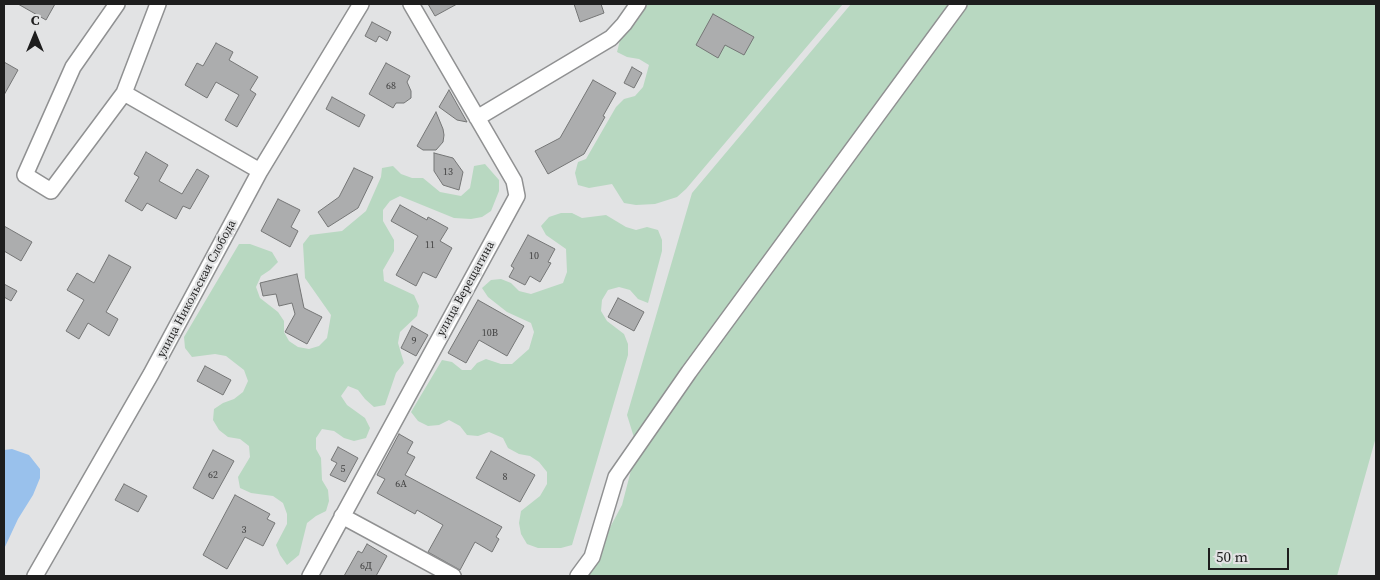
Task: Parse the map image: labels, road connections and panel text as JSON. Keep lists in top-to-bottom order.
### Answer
{
  "streets": {
    "street": ["улица Никольская Слобода", "улица Верещагина"]
  },
  "house_numbers": [
    "68",
    "13",
    "11",
    "10",
    "10В",
    "9",
    "5",
    "62",
    "8",
    "6А",
    "3",
    "6Д"
  ],
  "scale_bar": "50 m",
  "north": "top"
}
